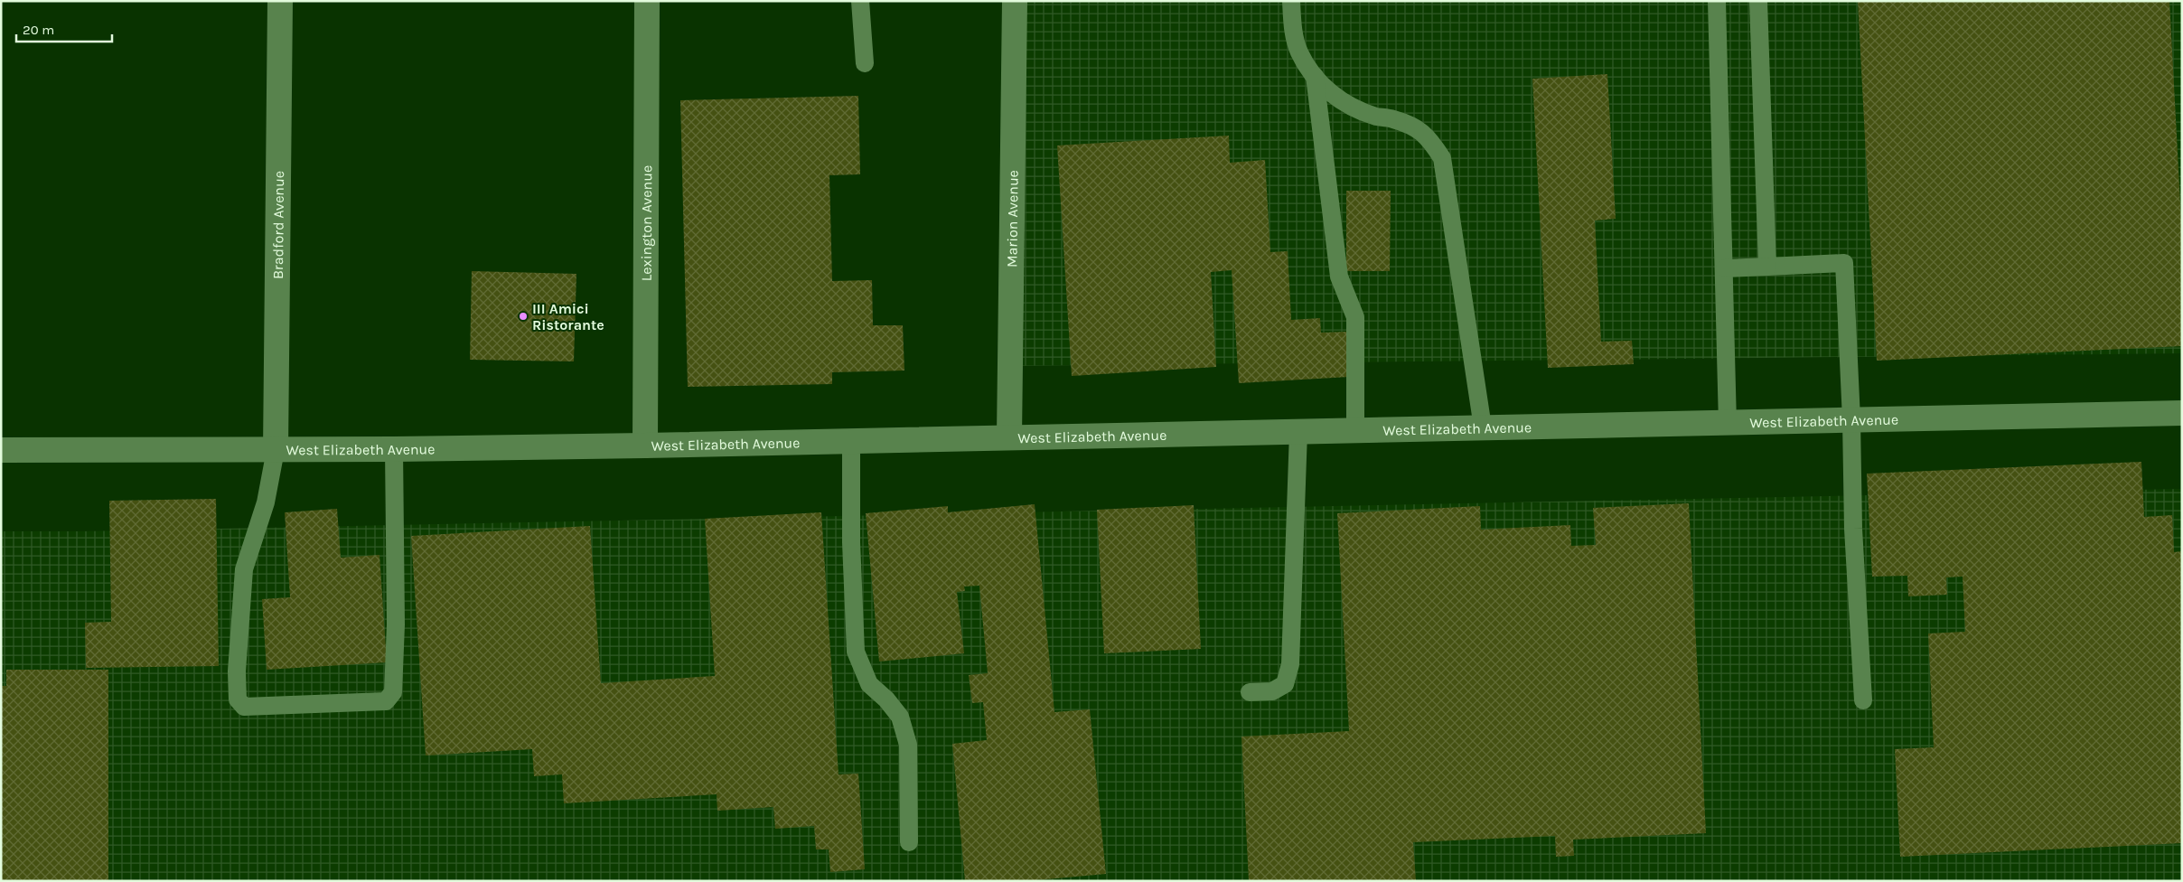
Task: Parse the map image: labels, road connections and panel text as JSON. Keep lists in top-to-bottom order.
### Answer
{
  "streets": {
    "street": [
      "Marion Avenue",
      "Lexington Avenue",
      "Bradford Avenue",
      "West Elizabeth Avenue"
    ]
  },
  "crossings": [
    ["Marion Avenue", "West Elizabeth Avenue"],
    ["Lexington Avenue", "West Elizabeth Avenue"],
    ["Bradford Avenue", "West Elizabeth Avenue"]
  ],
  "places": ["III Amici Ristorante"],
  "scale_bar": "20 m"
}
